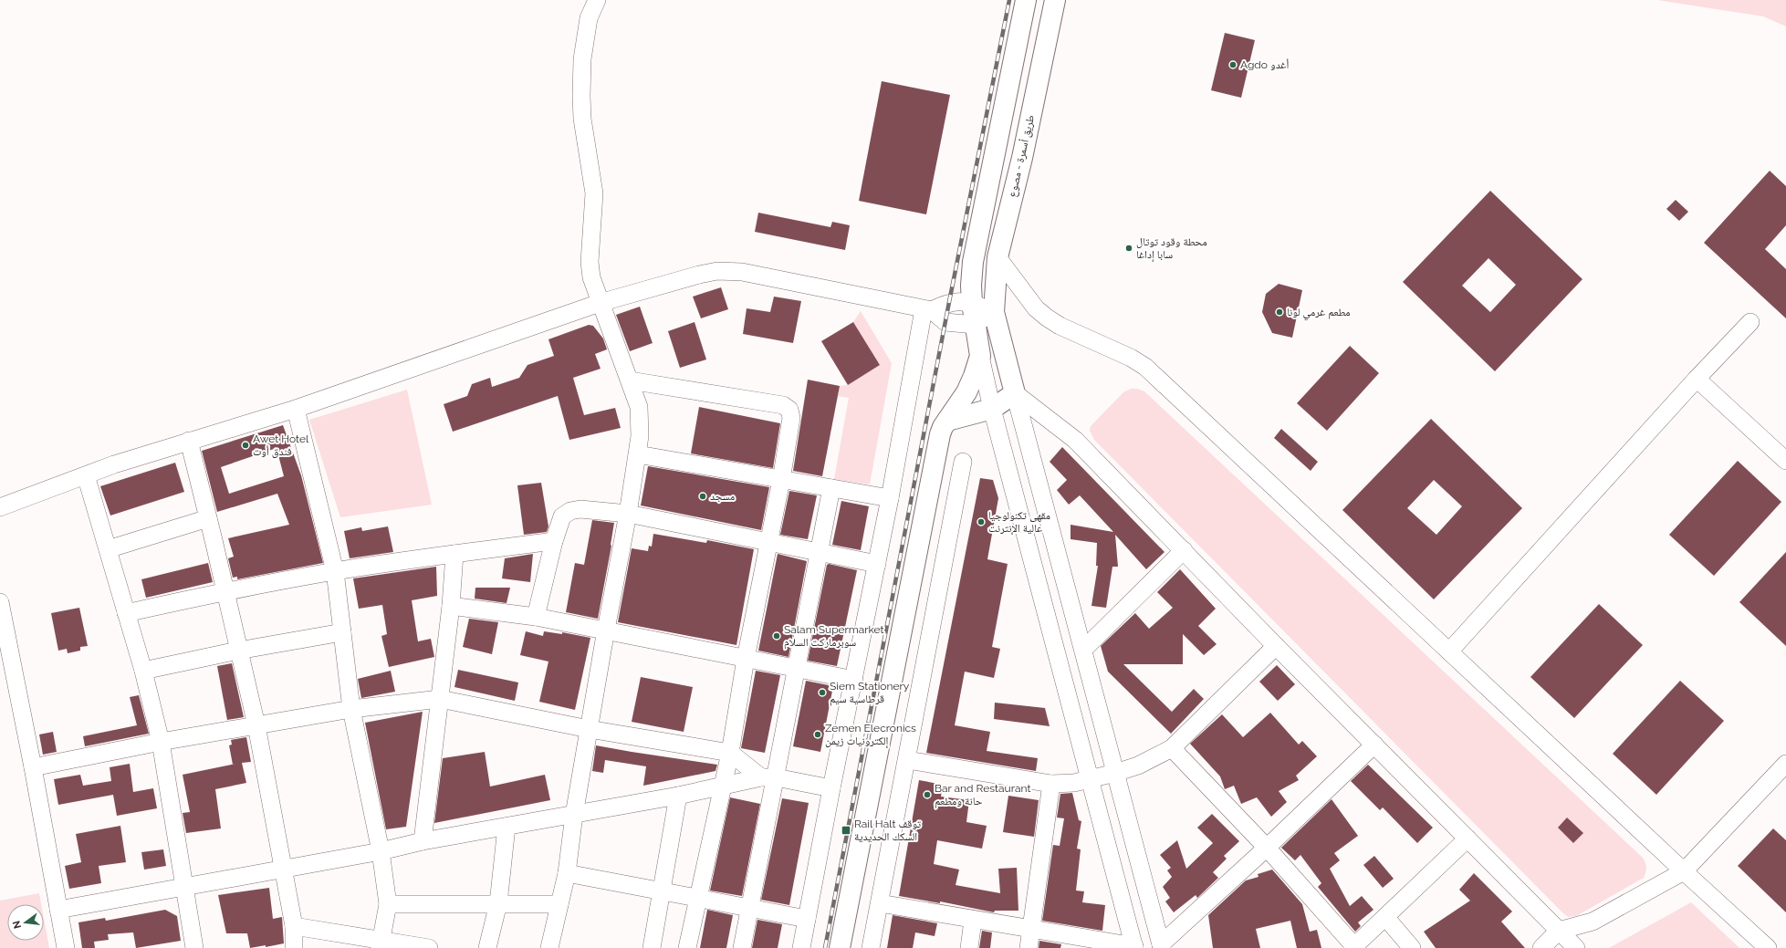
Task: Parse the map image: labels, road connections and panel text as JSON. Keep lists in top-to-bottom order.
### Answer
{
  "streets": {
    "highway": ["طريق أسمرة - مصوع"]
  },
  "places": {
    "other": [
      "Agdo أغدو",
      "محطة وقود توتال سابا إداغا",
      "مطعم غرمي لونا",
      "Awet Hotel فندق أوت",
      "مسجد",
      "مقهى تكنولوجيا عالية الإنترنت",
      "Salam Supermarket سوبرماركت السلام",
      "Siem Stationery قرطاسية سيم",
      "Zemen Elecronics إلكترونيات زيمن",
      "Bar and Restaurant حانة ومطعم"
    ],
    "transit": ["Rail Halt توقف السكك الحديدية"]
  },
  "north": "left"
}
